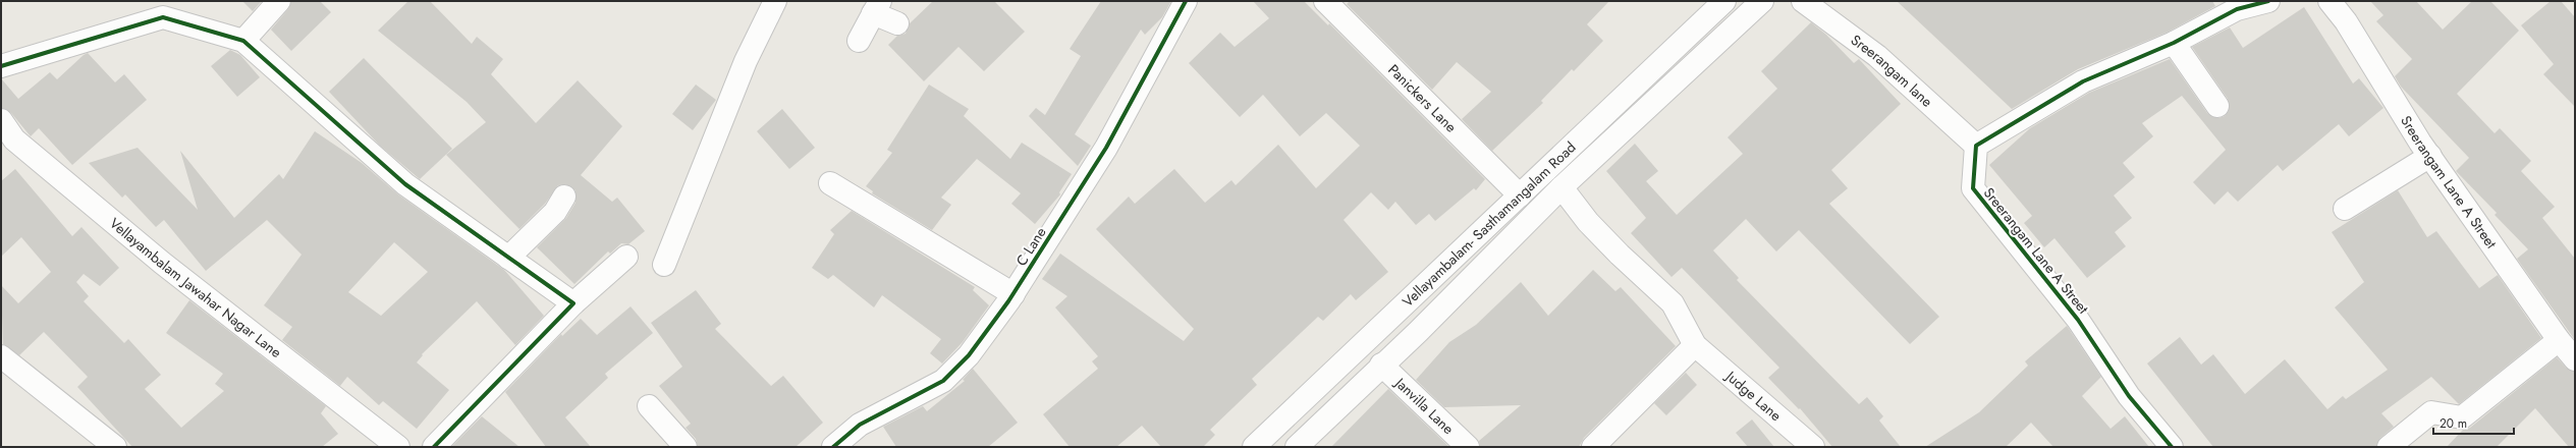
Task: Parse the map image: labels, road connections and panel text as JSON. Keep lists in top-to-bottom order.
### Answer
{
  "streets": {
    "street": [
      "Sreerangam lane",
      "Panickers Lane",
      "Sreerangam Lane A Street",
      "Vellayambalam- Sasthamangalam Road",
      "C Lane",
      "Vellayambalam Jawahar Nagar Lane",
      "Judge Lane",
      "Janvilla Lane"
    ]
  },
  "crossings": [
    ["Sreerangam lane", "Sreerangam Lane A Street"],
    ["Panickers Lane", "Vellayambalam- Sasthamangalam Road"],
    ["Vellayambalam- Sasthamangalam Road", "Janvilla Lane"]
  ],
  "scale_bar": "20 m"
}
